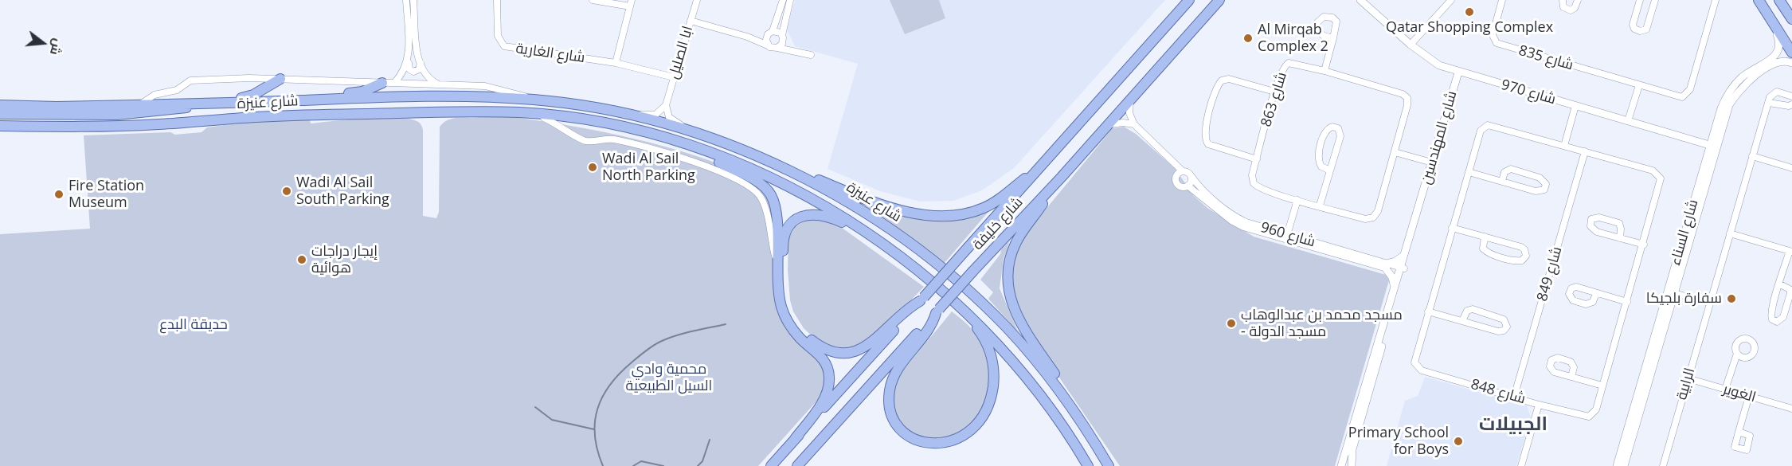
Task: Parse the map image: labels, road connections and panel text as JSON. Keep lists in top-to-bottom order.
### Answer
{
  "streets": {
    "main road": ["شارع عنيزة", "شارع خليفة"],
    "street": [
      "ابا الصليل",
      "شارع الغارية",
      "شارع 835",
      "شارع 970",
      "شارع 863",
      "شارع المهندسين",
      "شارع السناء",
      "شارع 960",
      "شارع 849",
      "الرابية",
      "شارع 848",
      "الغوير"
    ]
  },
  "crossings": [
    ["ابا الصليل", "شارع الغارية"],
    ["شارع 970", "شارع المهندسين"],
    ["شارع 970", "شارع السناء"],
    ["شارع المهندسين", "شارع 960"],
    ["شارع 849", "شارع 848"],
    ["الرابية", "الغوير"]
  ],
  "districts": ["الجبيلات"],
  "parks": ["حديقة البدع", "محمية وادي السيل الطبيعية"],
  "places": [
    "Qatar Shopping Complex",
    "Al Mirqab Complex 2",
    "Wadi Al Sail North Parking",
    "Wadi Al Sail South Parking",
    "Fire Station Museum",
    "إيجار دراجات هوائية",
    "سفارة بلجيكا",
    "مسجد محمد بن عبدالوهاب - مسجد الدولة",
    "Primary School for Boys"
  ],
  "north": "right"
}
